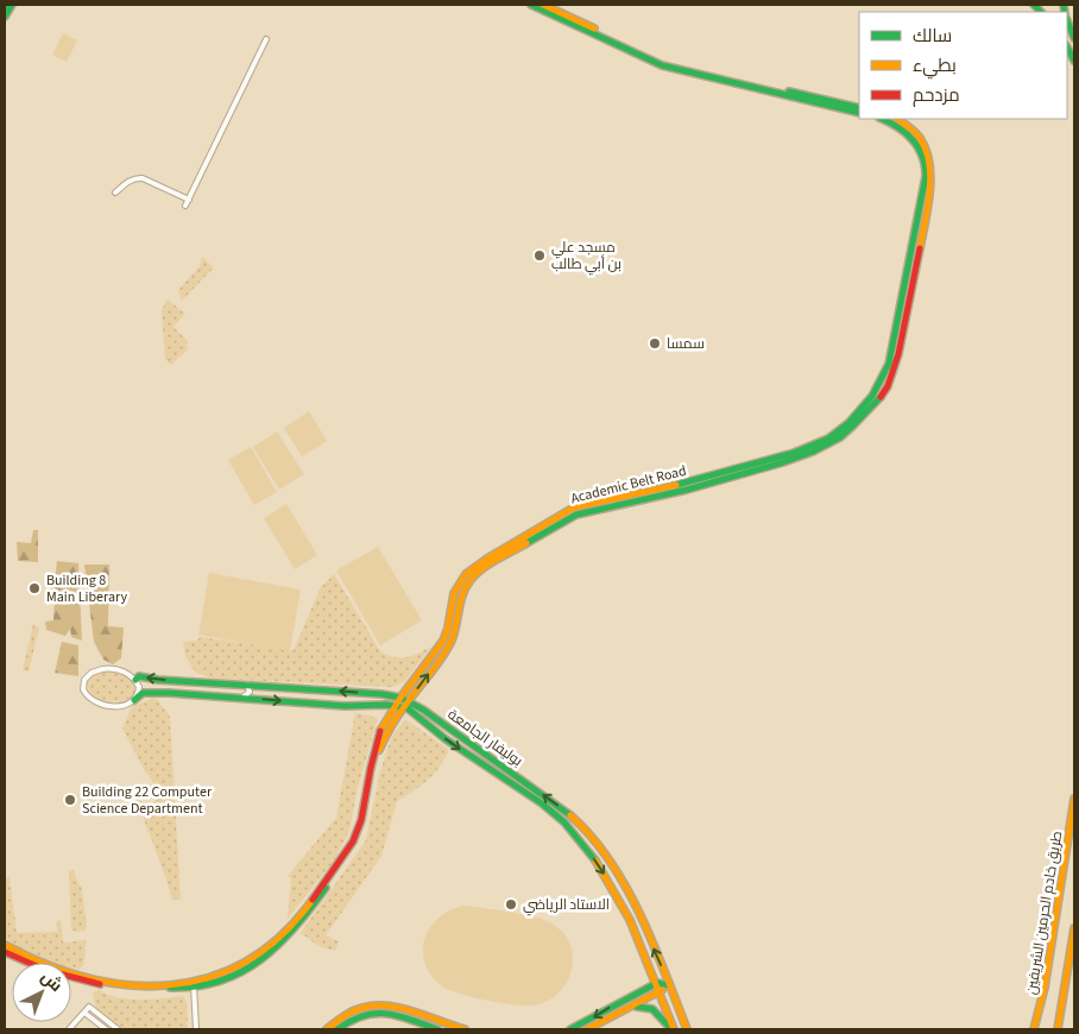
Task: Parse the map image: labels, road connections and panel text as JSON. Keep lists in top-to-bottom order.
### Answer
{
  "streets": {
    "main road": ["Academic Belt Road", "بوليفار الجامعة", "طريق خادم الحرمين الشريفين"]
  },
  "crossings": [
    ["Academic Belt Road", "بوليفار الجامعة"]
  ],
  "places": [
    "مسجد علي بن أبي طالب",
    "سمسا",
    "Building 8 Main Liberary",
    "Building 22 Computer Science Department",
    "الاستاد الرياضي"
  ],
  "legend": ["سالك", "بطيء", "مزدحم"],
  "north": "top right"
}
